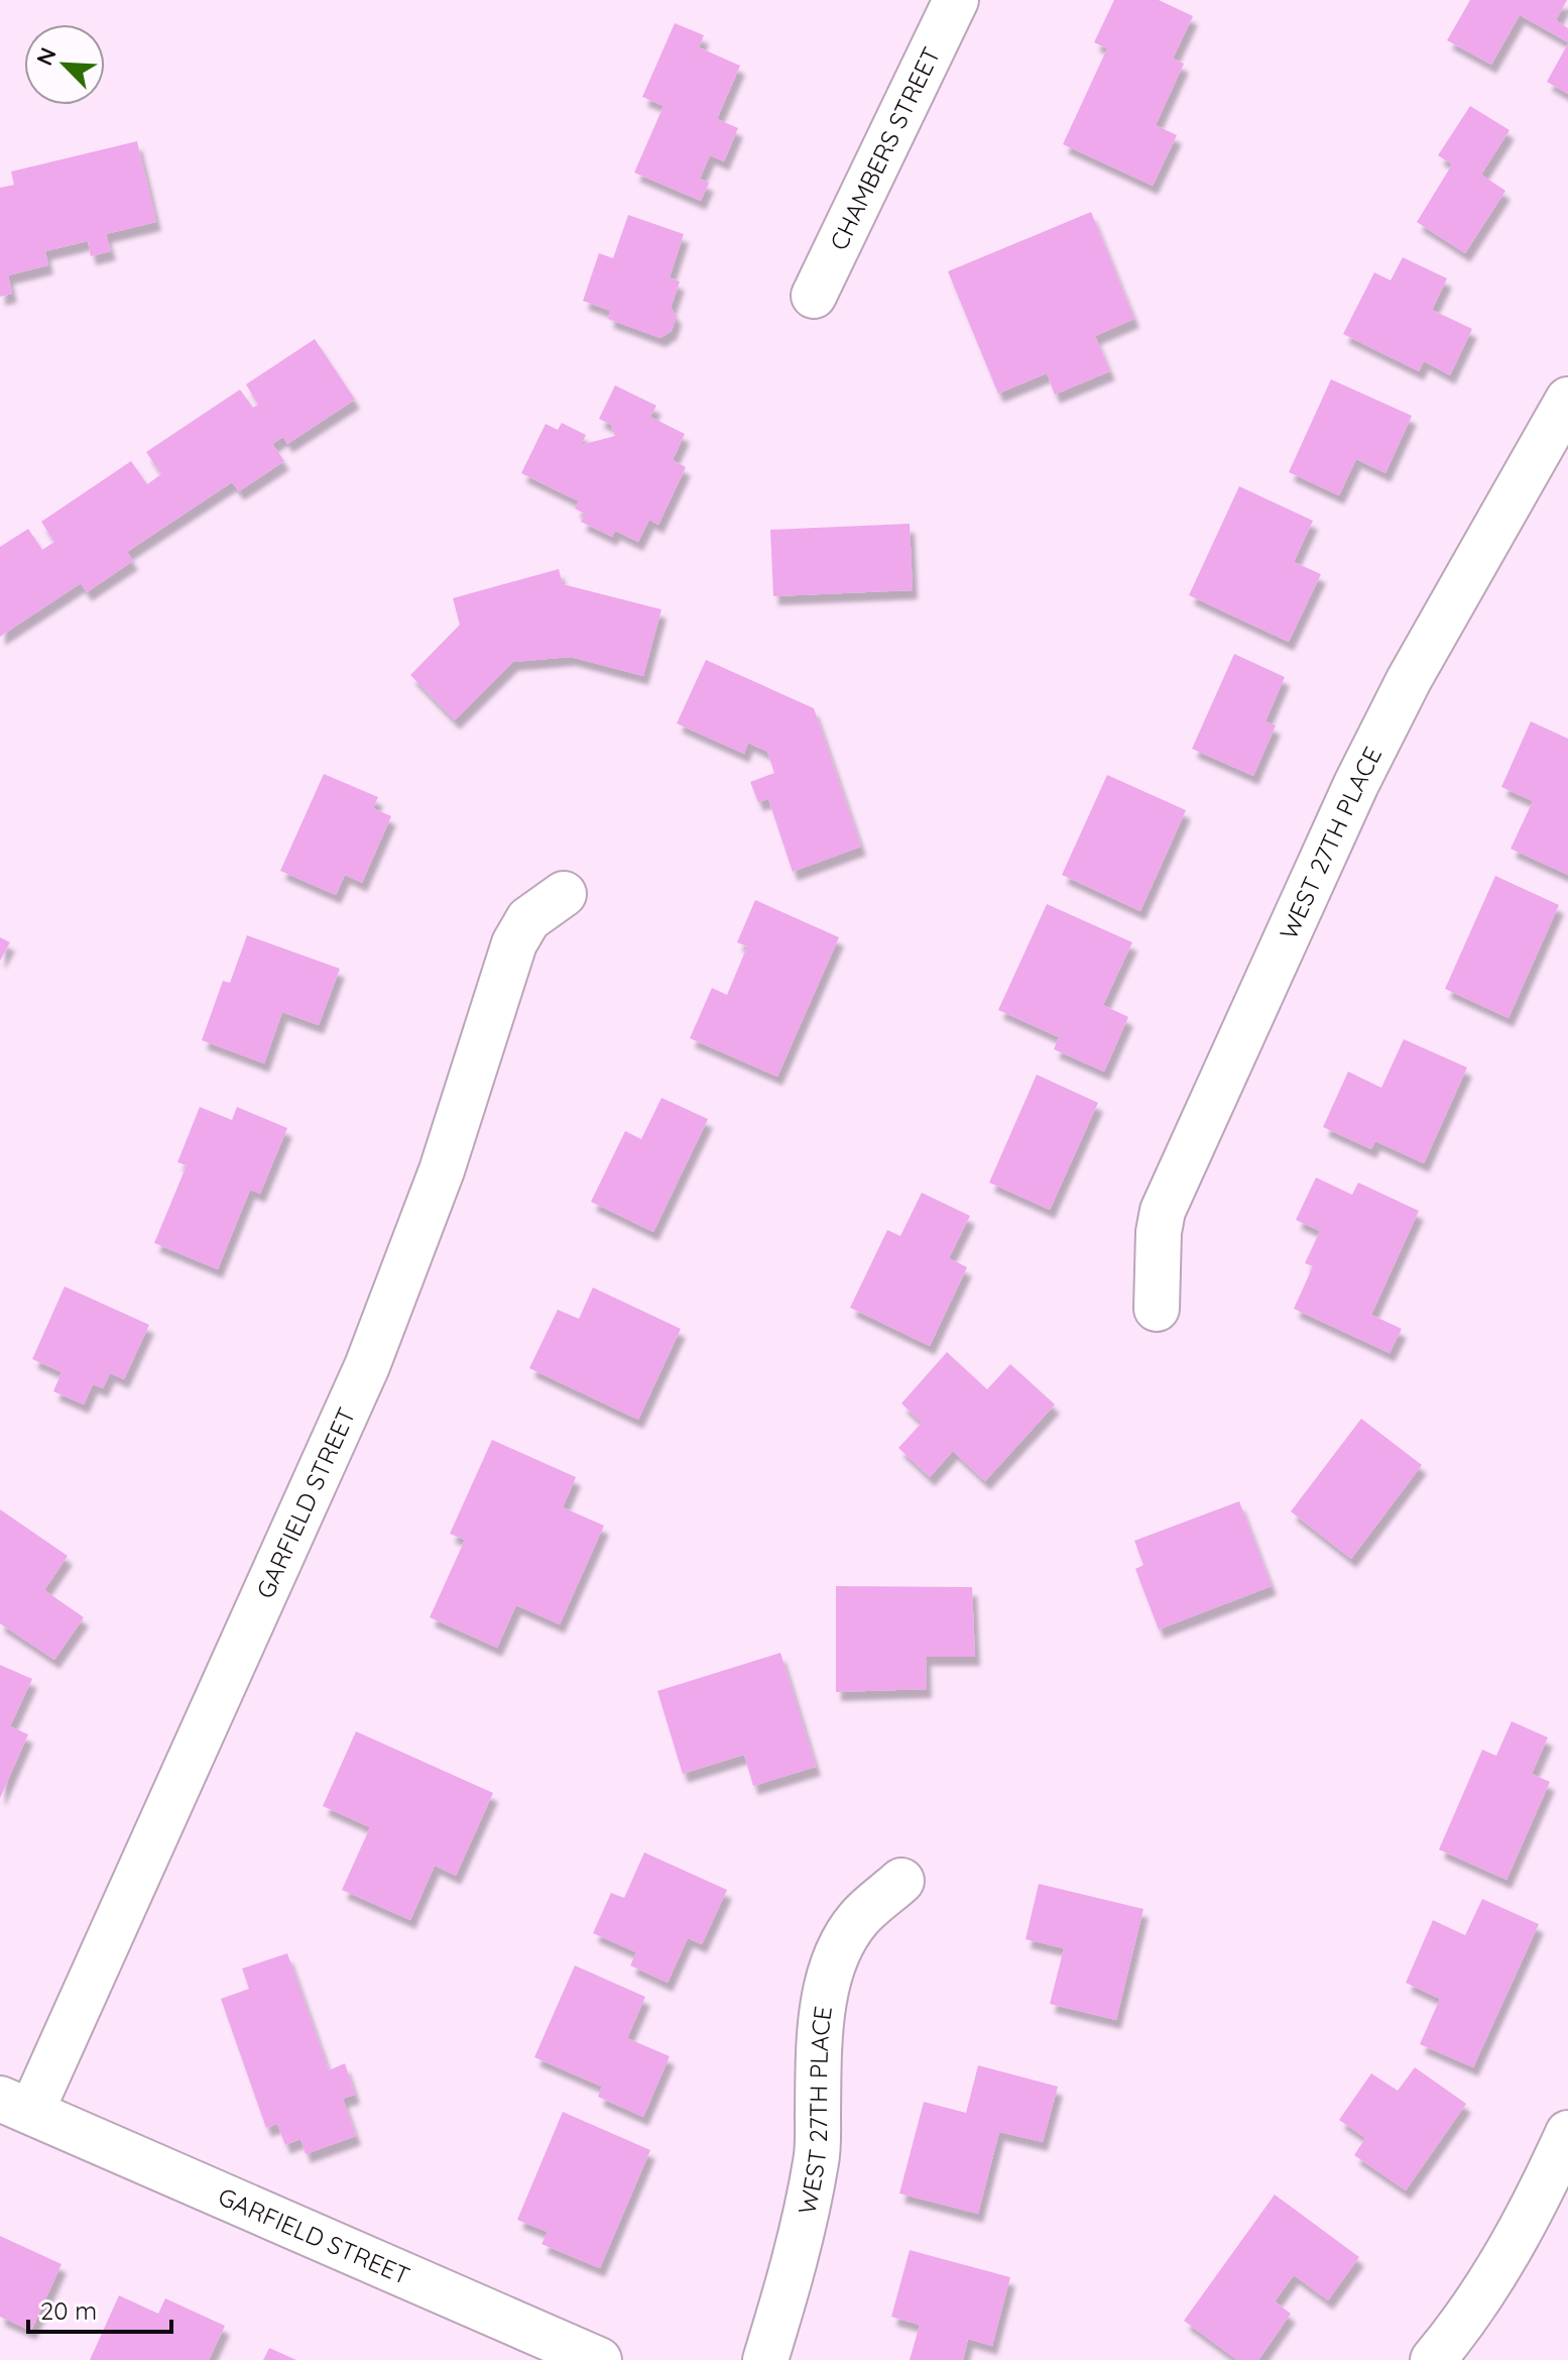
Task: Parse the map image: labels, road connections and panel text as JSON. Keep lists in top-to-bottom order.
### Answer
{
  "streets": {
    "street": ["CHAMBERS STREET", "WEST 27TH PLACE", "GARFIELD STREET"]
  },
  "scale_bar": "20 m",
  "north": "top left"
}
